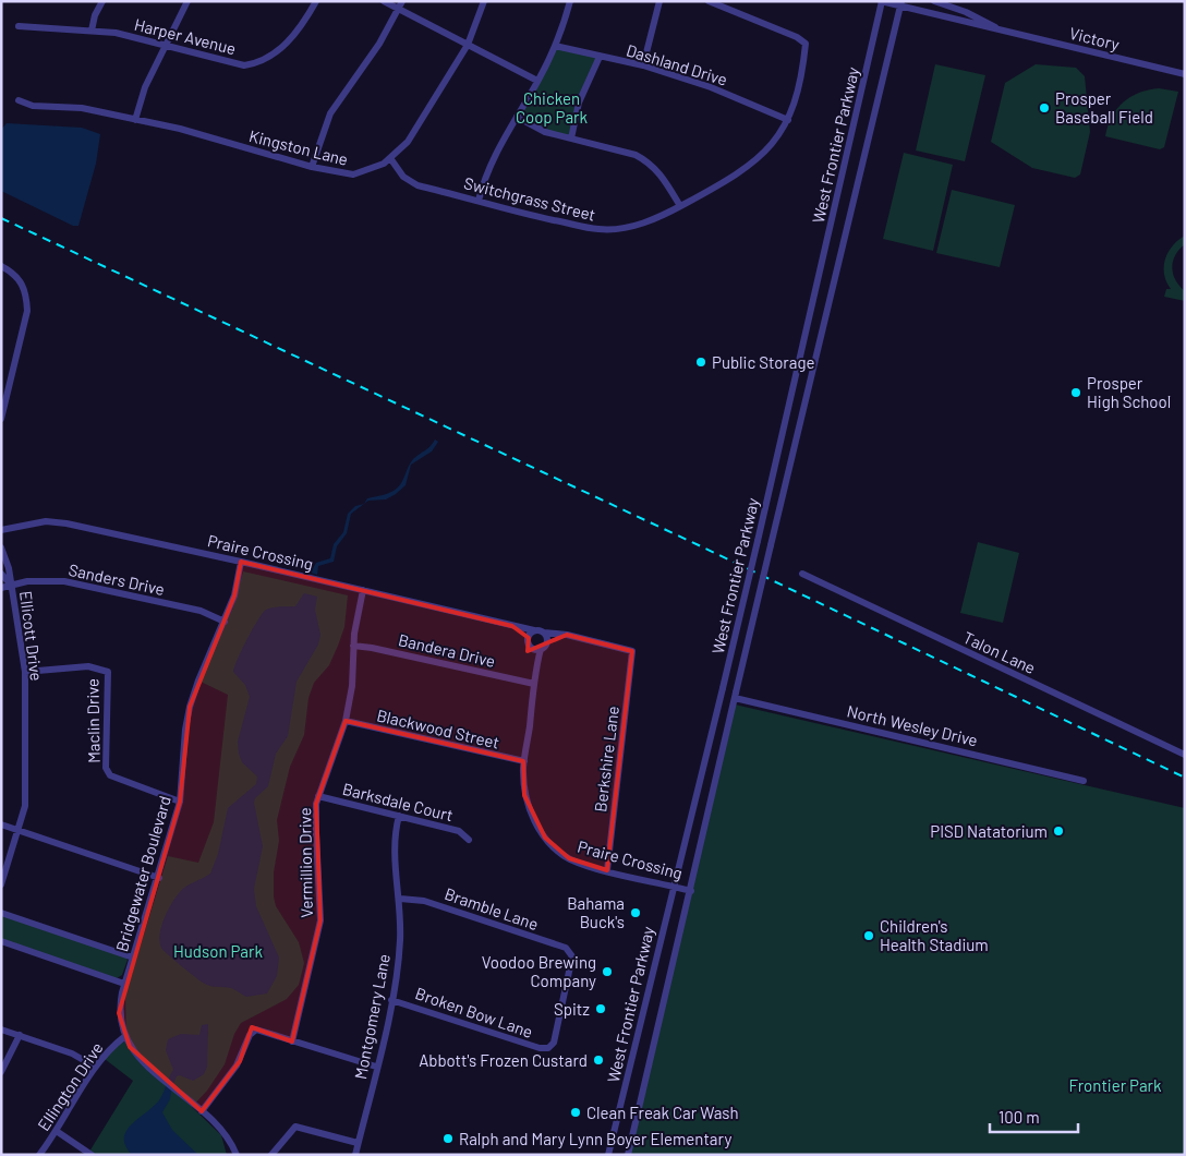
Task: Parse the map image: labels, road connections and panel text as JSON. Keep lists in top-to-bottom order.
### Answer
{
  "streets": {
    "street": [
      "Harper Avenue",
      "Victory",
      "Dashland Drive",
      "West Frontier Parkway",
      "Kingston Lane",
      "Switchgrass Street",
      "Praire Crossing",
      "Sanders Drive",
      "Ellicott Drive",
      "Bandera Drive",
      "Talon Lane",
      "Maclin Drive",
      "North Wesley Drive",
      "Blackwood Street",
      "Berkshire Lane",
      "Barksdale Court",
      "Vermillion Drive",
      "Bridgewater Boulevard",
      "Bramble Lane",
      "Broken Bow Lane",
      "Montgomery Lane",
      "Ellington Drive"
    ]
  },
  "crossings": [
    ["Victory", "West Frontier Parkway"],
    ["Dashland Drive", "Switchgrass Street"],
    ["West Frontier Parkway", "Praire Crossing"],
    ["West Frontier Parkway", "North Wesley Drive"],
    ["Kingston Lane", "Switchgrass Street"],
    ["Praire Crossing", "Bandera Drive"],
    ["Praire Crossing", "Blackwood Street"],
    ["Praire Crossing", "Berkshire Lane"],
    ["Praire Crossing", "Vermillion Drive"],
    ["Praire Crossing", "Bridgewater Boulevard"],
    ["Sanders Drive", "Ellicott Drive"],
    ["Sanders Drive", "Bridgewater Boulevard"],
    ["Ellicott Drive", "Maclin Drive"],
    ["Bandera Drive", "Vermillion Drive"],
    ["Maclin Drive", "Bridgewater Boulevard"],
    ["Blackwood Street", "Vermillion Drive"],
    ["Barksdale Court", "Vermillion Drive"],
    ["Barksdale Court", "Montgomery Lane"],
    ["Bridgewater Boulevard", "Ellington Drive"],
    ["Bramble Lane", "Broken Bow Lane"],
    ["Bramble Lane", "Montgomery Lane"],
    ["Broken Bow Lane", "Montgomery Lane"]
  ],
  "parks": ["Chicken Coop Park", "Hudson Park", "Frontier Park"],
  "places": [
    "Prosper Baseball Field",
    "Public Storage",
    "Prosper High School",
    "PISD Natatorium",
    "Bahama Buck's",
    "Children's Health Stadium",
    "Voodoo Brewing Company",
    "Spitz",
    "Abbott's Frozen Custard",
    "Clean Freak Car Wash",
    "Ralph and Mary Lynn Boyer Elementary"
  ],
  "scale_bar": "100 m"
}
